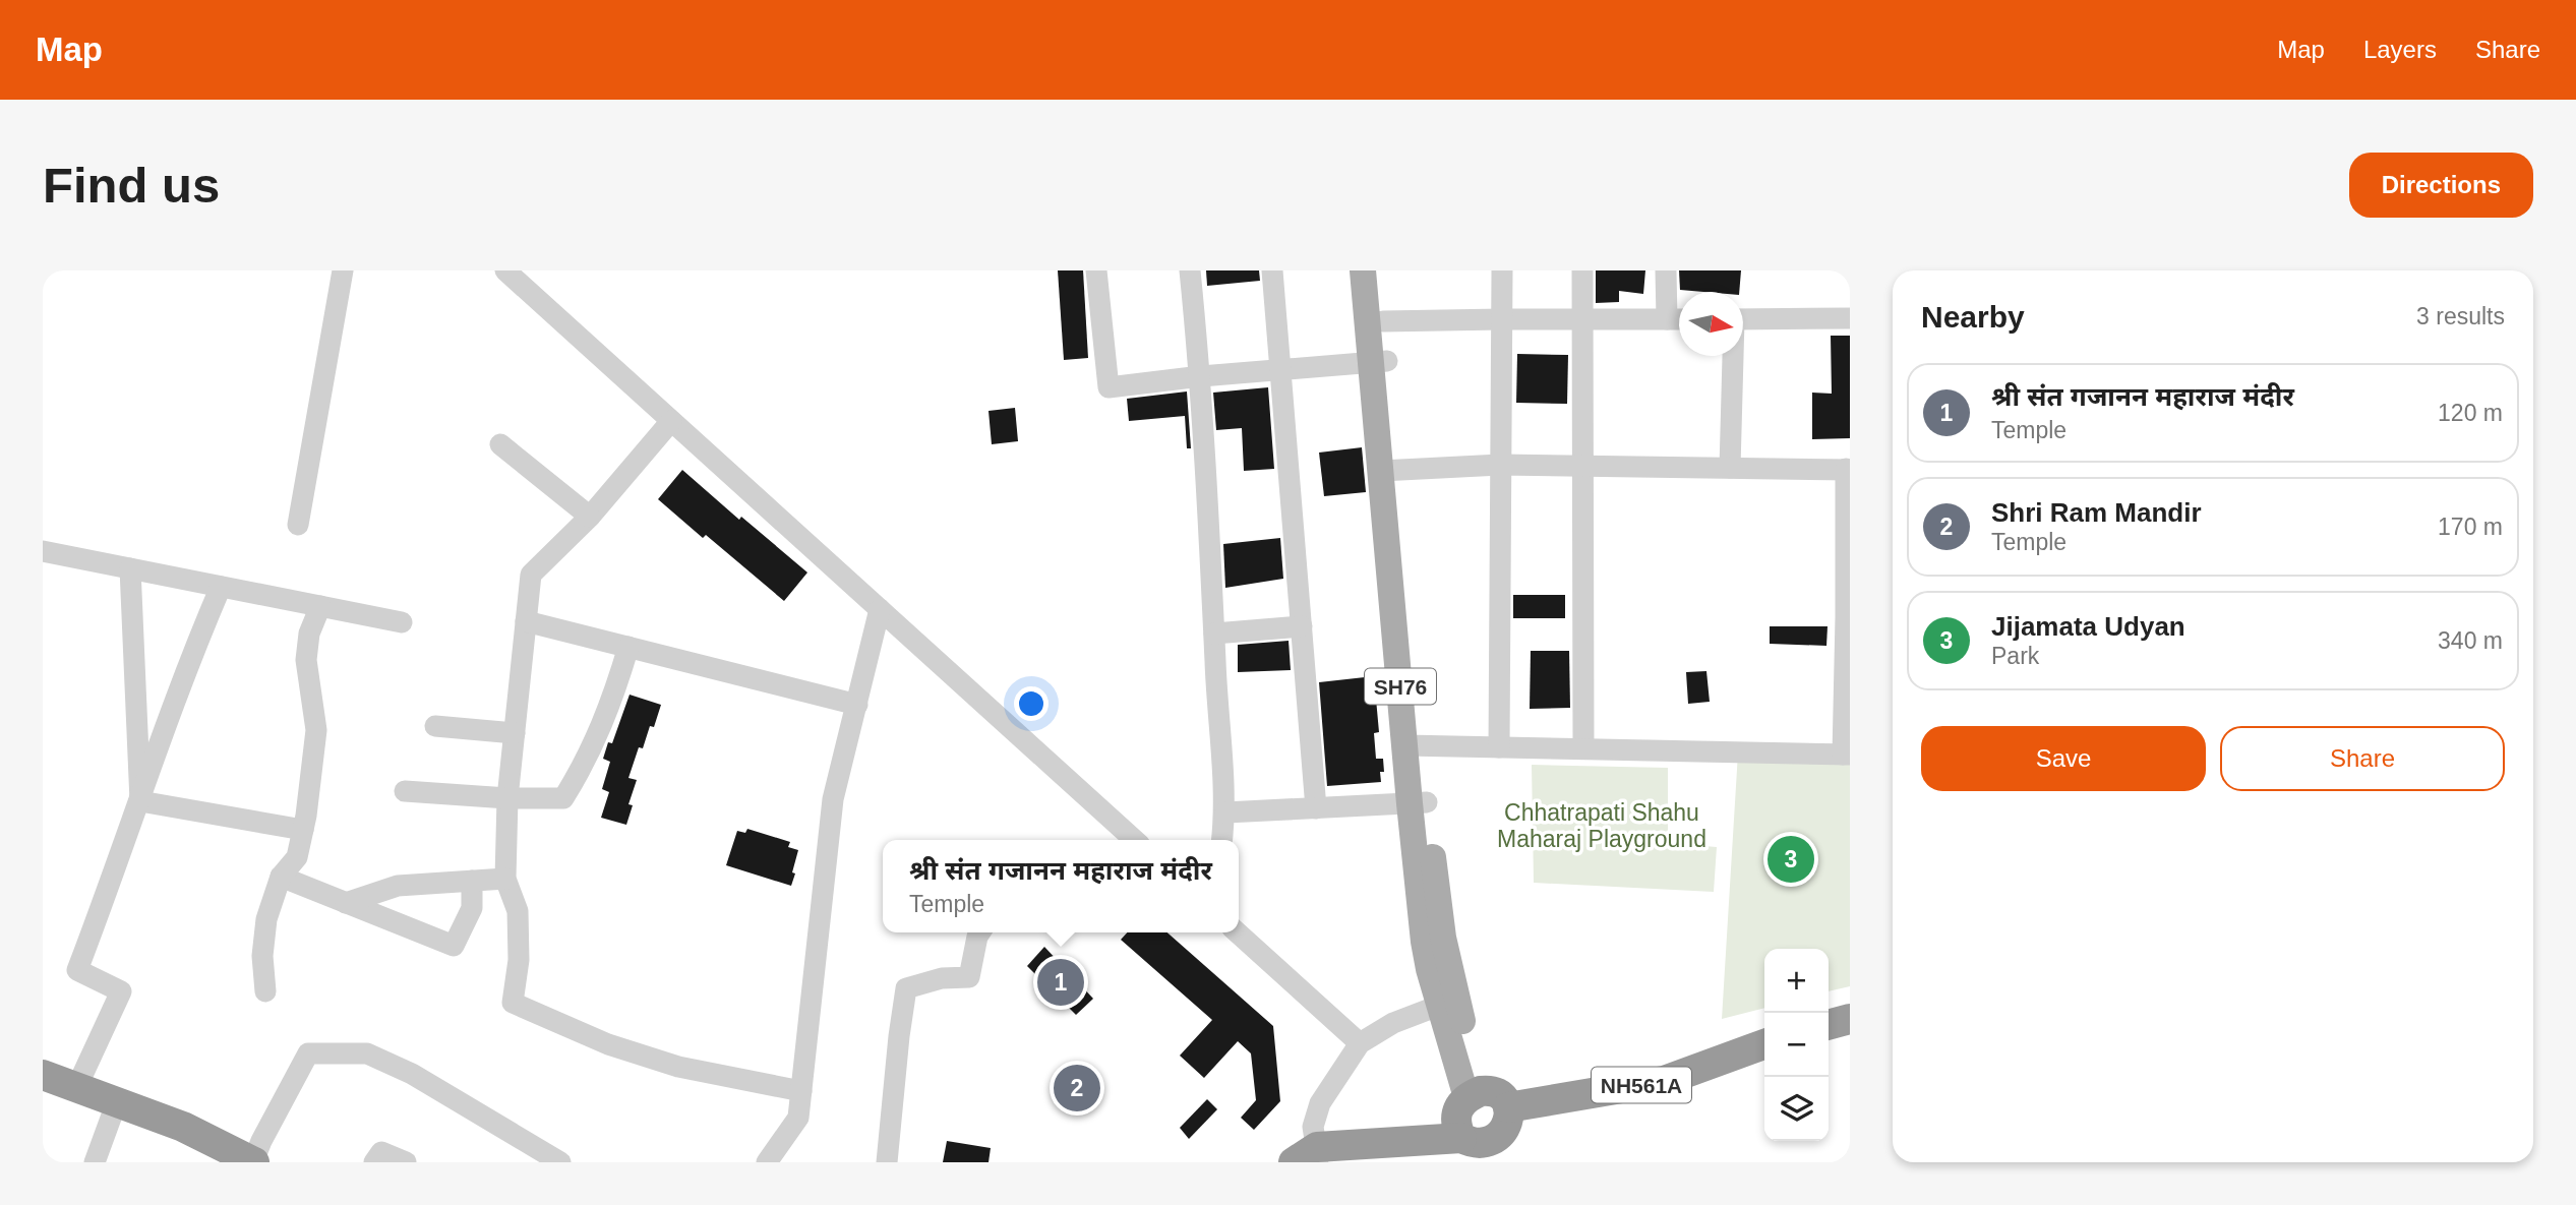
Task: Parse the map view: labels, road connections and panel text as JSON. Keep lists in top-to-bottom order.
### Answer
{
  "streets": {
    "highway": ["NH561A"],
    "main road": ["SH76"]
  },
  "crossings": [
    ["SH76", "NH561A"]
  ],
  "parks": ["Chhatrapati Shahu Maharaj Playground"],
  "north": "right",
  "page": {
    "header": "Map",
    "nav": ["Map", "Layers", "Share"],
    "buttons": [
      "Directions",
      ["Save", "Share"]
    ],
    "title": "Find us",
    "heading": ["Nearby", "3 results"],
    "list": [
      {
        "mark": "1",
        "name": "श्री संंत गजानन महाराज मंदीर",
        "note": "Temple",
        "value": "120 m"
      },
      {
        "mark": "2",
        "name": "Shri Ram Mandir",
        "note": "Temple",
        "value": "170 m"
      },
      {
        "mark": "3",
        "name": "Jijamata Udyan",
        "note": "Park",
        "value": "340 m"
      }
    ],
    "pins": ["3", "1", "2"],
    "popup": ["श्री संंत गजानन महाराज मंदीर", "Temple"],
    "map_buttons": ["+", "−"]
  }
}
